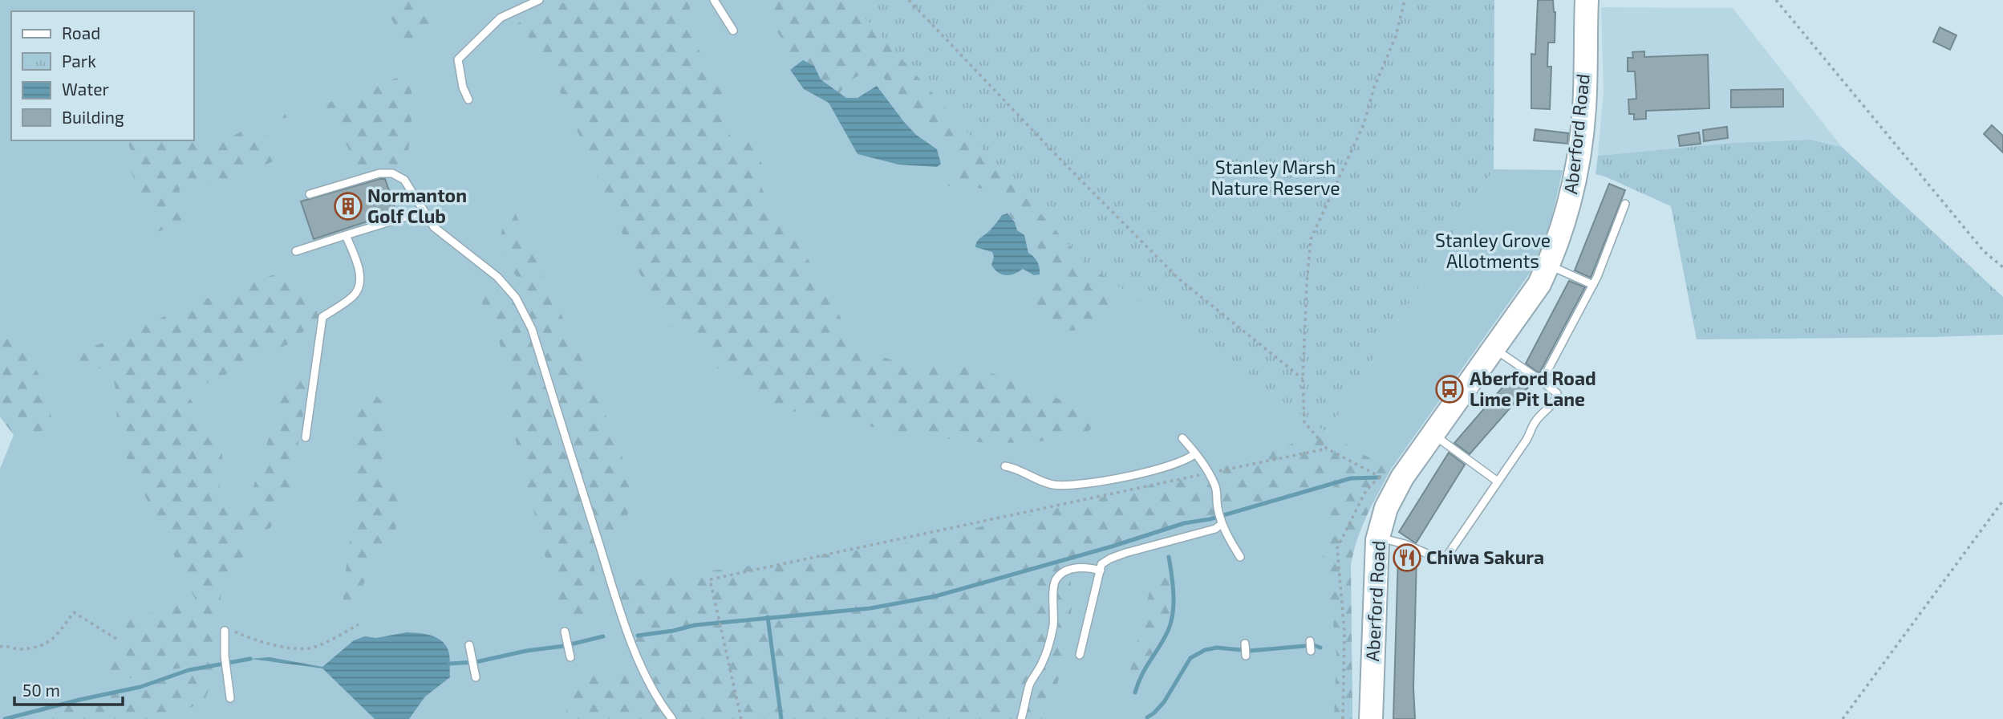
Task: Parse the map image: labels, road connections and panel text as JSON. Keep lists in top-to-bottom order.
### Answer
{
  "streets": {
    "main road": ["Aberford Road"]
  },
  "parks": ["Stanley Marsh Nature Reserve", "Stanley Grove Allotments"],
  "places": {
    "building": ["Normanton Golf Club"],
    "bus stop": ["Aberford Road Lime Pit Lane"],
    "restaurant": ["Chiwa Sakura"]
  },
  "legend": [
    "Road",
    "Park",
    "Water",
    "Building"
  ],
  "scale_bar": "50 m"
}
